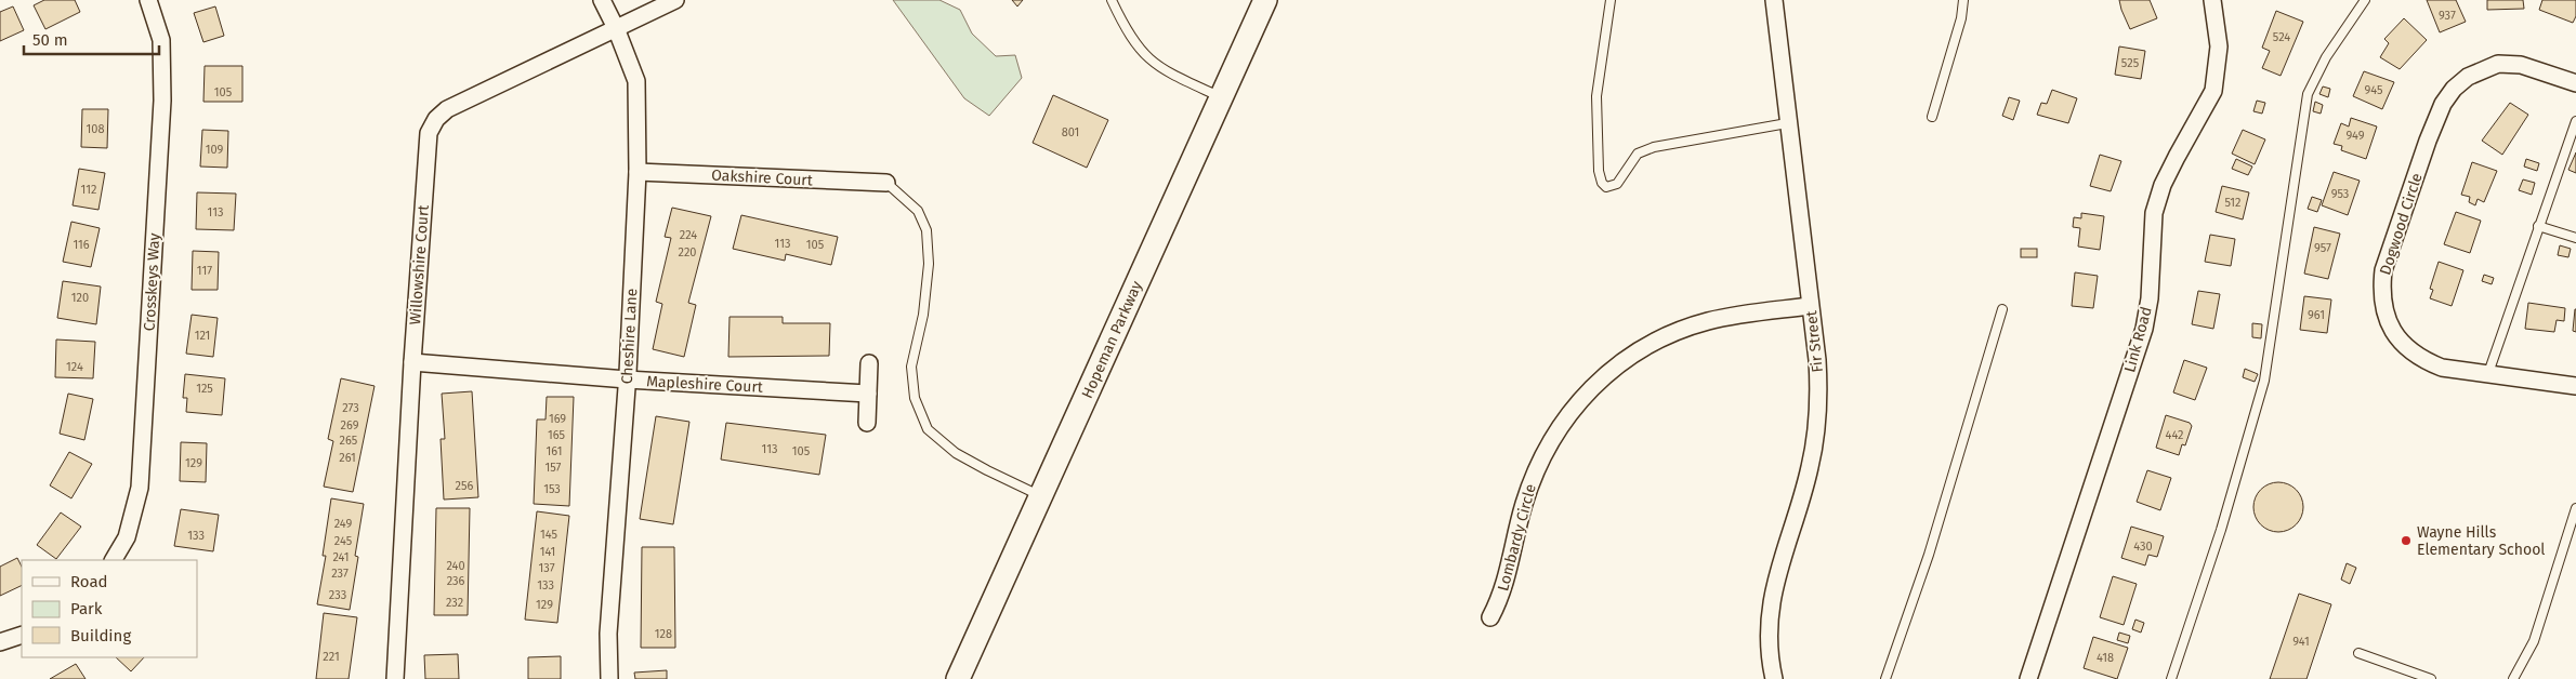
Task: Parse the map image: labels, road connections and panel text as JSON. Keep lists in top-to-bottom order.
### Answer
{
  "streets": {
    "main road": ["Hopeman Parkway"],
    "street": [
      "Oakshire Court",
      "Dogwood Circle",
      "Willowshire Court",
      "Crosskeys Way",
      "Cheshire Lane",
      "Link Road",
      "Fir Street",
      "Mapleshire Court",
      "Lombardy Circle"
    ]
  },
  "crossings": [
    ["Oakshire Court", "Cheshire Lane"],
    ["Willowshire Court", "Cheshire Lane"],
    ["Willowshire Court", "Mapleshire Court"],
    ["Cheshire Lane", "Mapleshire Court"],
    ["Fir Street", "Lombardy Circle"]
  ],
  "places": ["Wayne Hills Elementary School"],
  "house_numbers": [
    "937",
    "524",
    "525",
    "945",
    "105",
    "108",
    "801",
    "949",
    "109",
    "112",
    "953",
    "512",
    "113",
    "224",
    "113",
    "116",
    "105",
    "957",
    "220",
    "117",
    "120",
    "961",
    "121",
    "124",
    "125",
    "273",
    "169",
    "269",
    "165",
    "442",
    "265",
    "113",
    "161",
    "105",
    "261",
    "129",
    "157",
    "256",
    "153",
    "249",
    "145",
    "133",
    "245",
    "430",
    "141",
    "241",
    "240",
    "137",
    "237",
    "236",
    "133",
    "233",
    "232",
    "129",
    "128",
    "941",
    "221",
    "418"
  ],
  "legend": ["Road", "Park", "Building"],
  "scale_bar": "50 m"
}
